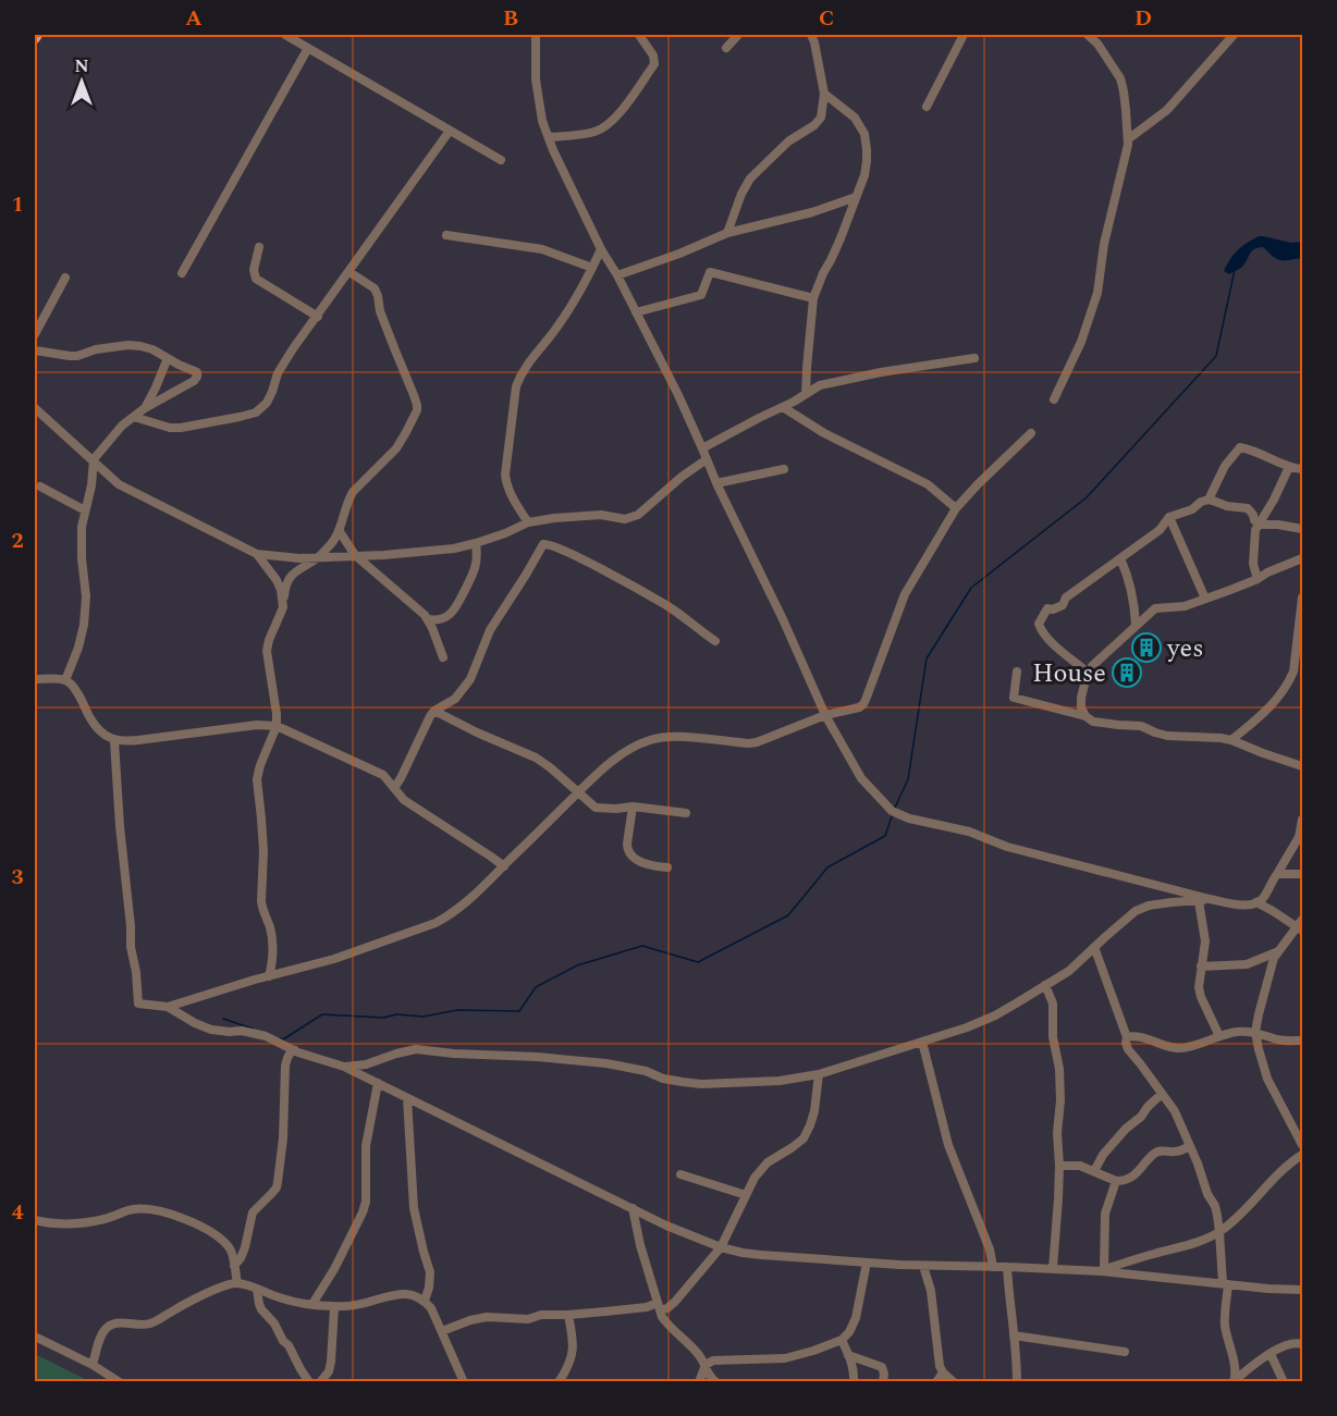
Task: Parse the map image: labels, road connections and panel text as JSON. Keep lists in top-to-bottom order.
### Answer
{
  "places": {
    "building": ["yes", "House"]
  },
  "north": "top",
  "grid": {
    "columns": [
      "A",
      "B",
      "C",
      "D"
    ],
    "rows": [
      "1",
      "2",
      "3",
      "4"
    ]
  }
}
